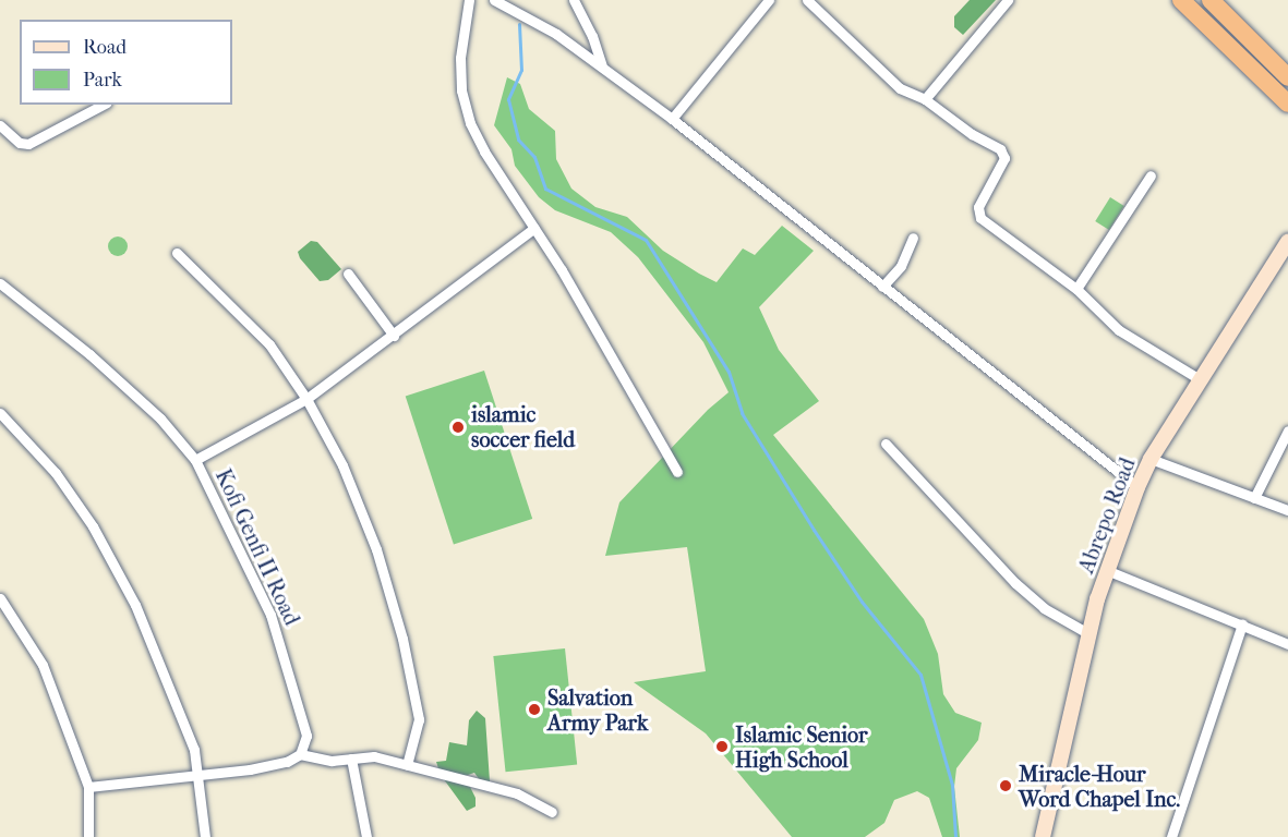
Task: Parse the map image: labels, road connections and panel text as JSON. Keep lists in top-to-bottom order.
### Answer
{
  "streets": {
    "main road": ["Abrepo Road"],
    "street": ["Kofi Genfi II Road"]
  },
  "places": [
    "islamic soccer field",
    "Salvation Army Park",
    "Islamic Senior High School",
    "Miracle-Hour Word Chapel Inc."
  ],
  "legend": ["Road", "Park"]
}
